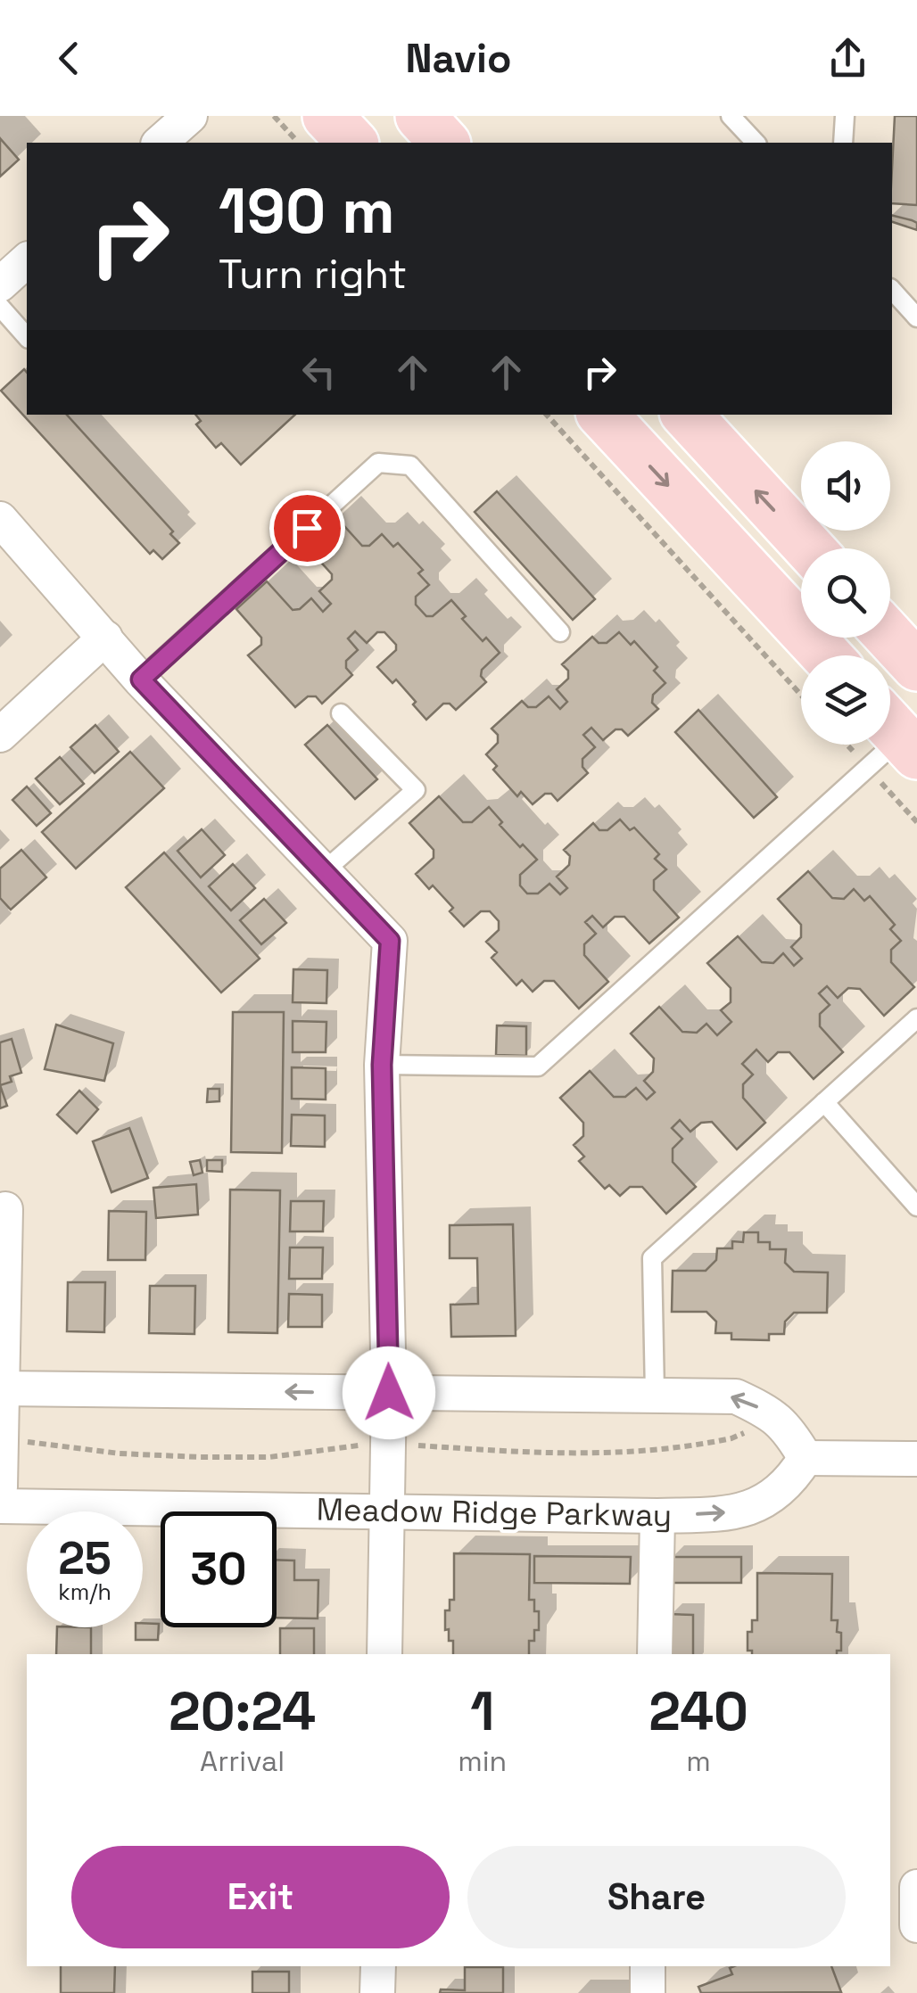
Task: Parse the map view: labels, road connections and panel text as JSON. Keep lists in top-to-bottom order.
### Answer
{
  "streets": {
    "street": ["Meadow Ridge Parkway"]
  },
  "page": {
    "header": "Navio",
    "turn": ["190 m", "Turn right"],
    "speed": "25 km/h",
    "limit": "30",
    "eta": [
      "20:24",
      "Arrival",
      "1",
      "min",
      "240",
      "m"
    ],
    "buttons": ["Exit", "Share"]
  }
}
